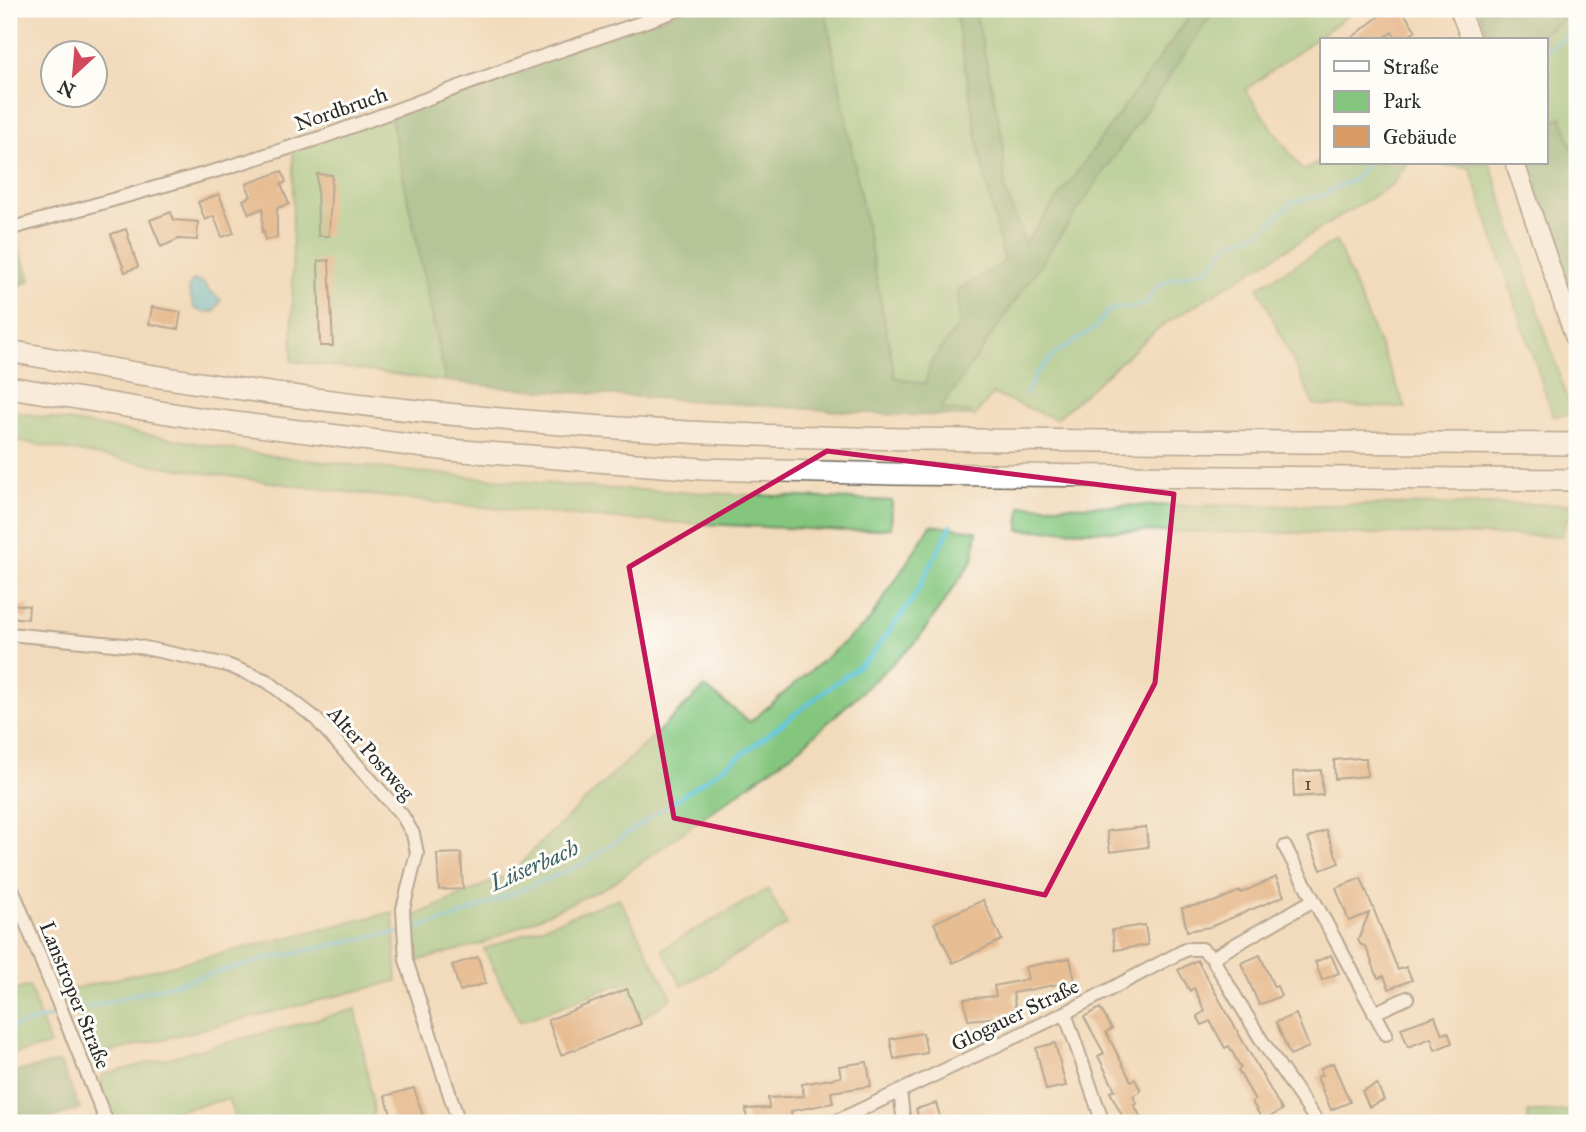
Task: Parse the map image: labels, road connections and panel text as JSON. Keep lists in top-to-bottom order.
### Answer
{
  "streets": {
    "street": [
      "Nordbruch",
      "Alter Postweg",
      "Lanstroper Straße",
      "Glogauer Straße"
    ]
  },
  "water": ["Lüserbach"],
  "house_numbers": ["1"],
  "legend": ["Straße", "Park", "Gebäude"],
  "north": "bottom left"
}
